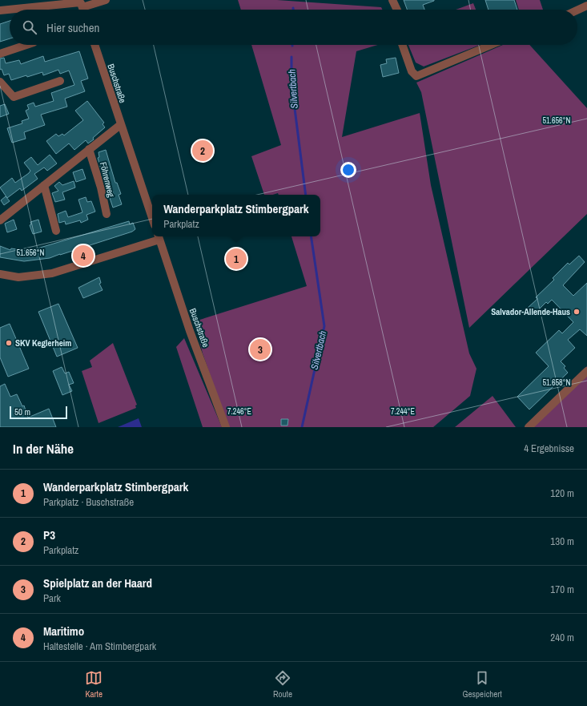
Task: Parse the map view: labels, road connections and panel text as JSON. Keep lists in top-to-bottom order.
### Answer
{
  "streets": {
    "street": ["Buschstraße", "Föhrenweg"]
  },
  "water": ["Silvertbach"],
  "places": ["Salvador-Allende-Haus", "SKV Keglerheim"],
  "scale_bar": "50 m",
  "page": {
    "search": "Hier suchen",
    "pins": [
      "2",
      "4",
      "1",
      "3"
    ],
    "popup": ["Wanderparkplatz Stimbergpark", "Parkplatz"],
    "scale": "50 m",
    "heading": ["In der Nähe", "4 Ergebnisse"],
    "list": [
      {
        "mark": "1",
        "name": "Wanderparkplatz Stimbergpark",
        "note": "Parkplatz · Buschstraße",
        "value": "120 m"
      },
      {
        "mark": "2",
        "name": "P3",
        "note": "Parkplatz",
        "value": "130 m"
      },
      {
        "mark": "3",
        "name": "Spielplatz an der Haard",
        "note": "Park",
        "value": "170 m"
      },
      {
        "mark": "4",
        "name": "Maritimo",
        "note": "Haltestelle · Am Stimbergpark",
        "value": "240 m"
      }
    ],
    "nav": ["Karte", "Route", "Gespeichert"]
  },
  "coordinates": [
    "51.656°N",
    "51.658°N",
    "7.246°E",
    "7.244°E"
  ]
}
